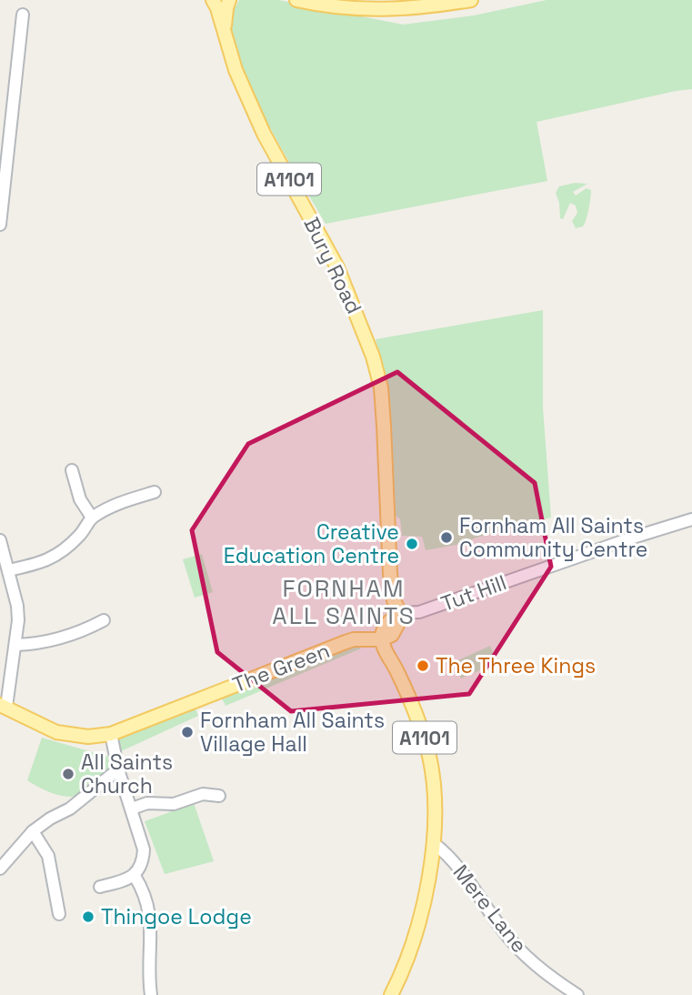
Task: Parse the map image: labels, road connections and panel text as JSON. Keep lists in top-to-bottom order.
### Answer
{
  "streets": {
    "main road": ["A1101", "Bury Road", "The Green"],
    "street": ["Tut Hill", "Mere Lane"]
  },
  "crossings": [
    ["A1101", "The Green"],
    ["A1101", "Mere Lane"],
    ["Bury Road", "Tut Hill"]
  ],
  "districts": ["FORNHAM ALL SAINTS"],
  "places": [
    "Fornham All Saints Community Centre",
    "Creative Education Centre",
    "The Three Kings",
    "Fornham All Saints Village Hall",
    "All Saints Church",
    "Thingoe Lodge"
  ]
}
